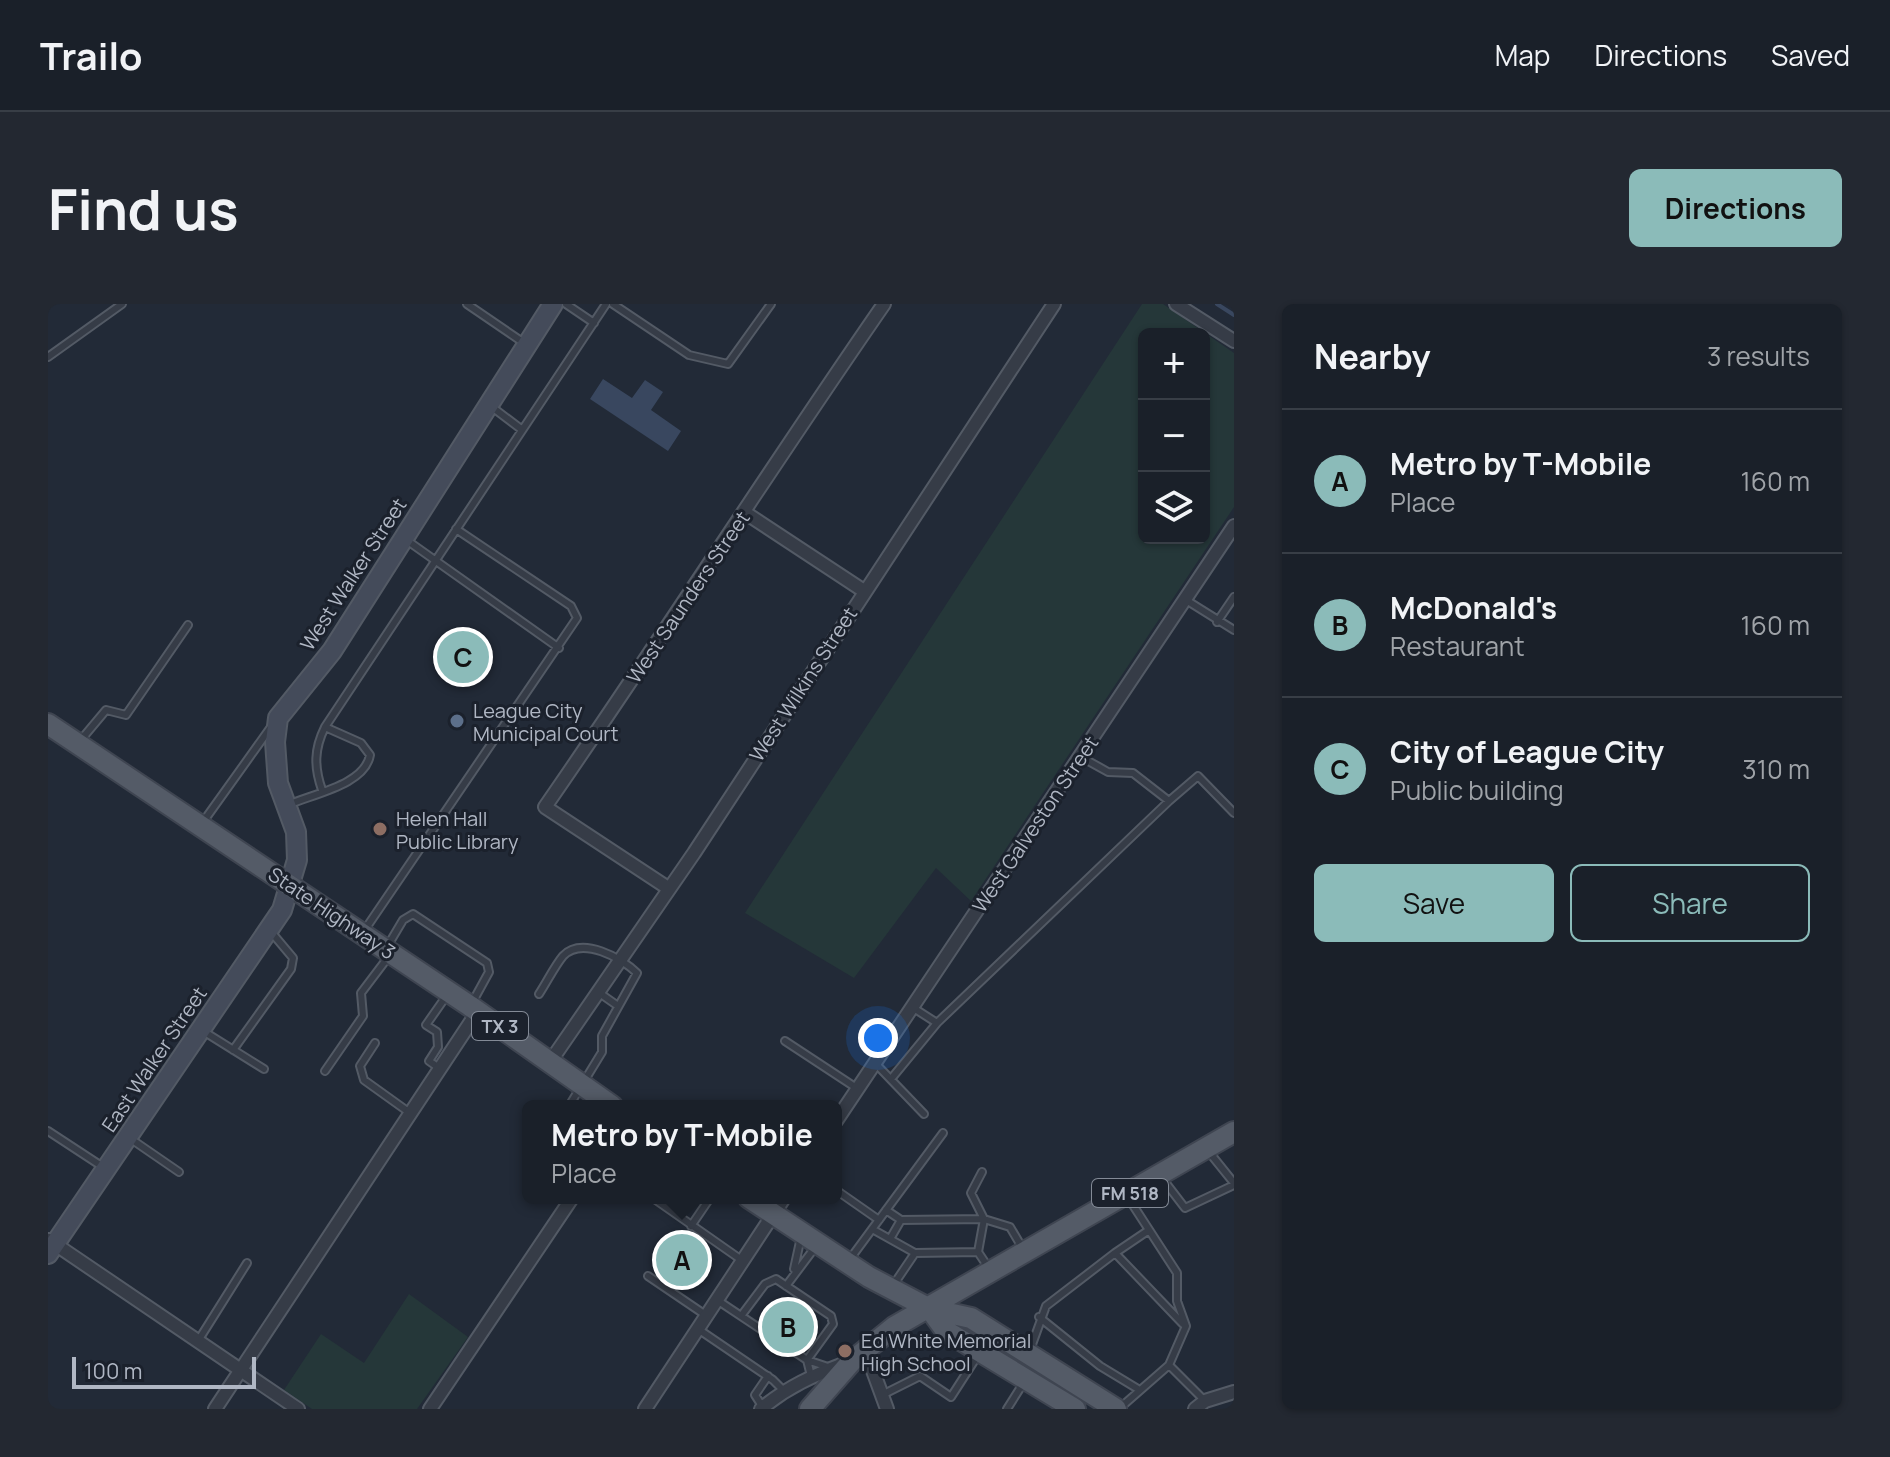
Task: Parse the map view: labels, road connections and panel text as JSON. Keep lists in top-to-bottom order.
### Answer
{
  "streets": {
    "main road": ["State Highway 3", "TX 3", "FM 518"],
    "street": [
      "West Walker Street",
      "West Saunders Street",
      "West Wilkins Street",
      "West Galveston Street",
      "East Walker Street"
    ]
  },
  "crossings": [
    ["West Saunders Street", "West Wilkins Street"],
    ["West Wilkins Street", "State Highway 3"],
    ["State Highway 3", "East Walker Street"]
  ],
  "places": ["League City Municipal Court", "Helen Hall Public Library", "Ed White Memorial High School"],
  "scale_bar": "100 m",
  "page": {
    "header": "Trailo",
    "nav": ["Map", "Directions", "Saved"],
    "buttons": [
      "Directions",
      ["Save", "Share"]
    ],
    "title": "Find us",
    "heading": ["Nearby", "3 results"],
    "map_buttons": ["+", "−"],
    "list": [
      {
        "mark": "A",
        "name": "Metro by T-Mobile",
        "note": "Place",
        "value": "160 m"
      },
      {
        "mark": "B",
        "name": "McDonald's",
        "note": "Restaurant",
        "value": "160 m"
      },
      {
        "mark": "C",
        "name": "City of League City",
        "note": "Public building",
        "value": "310 m"
      }
    ],
    "pins": ["C", "A", "B"],
    "popup": ["Metro by T-Mobile", "Place"],
    "scale": "100 m"
  }
}
